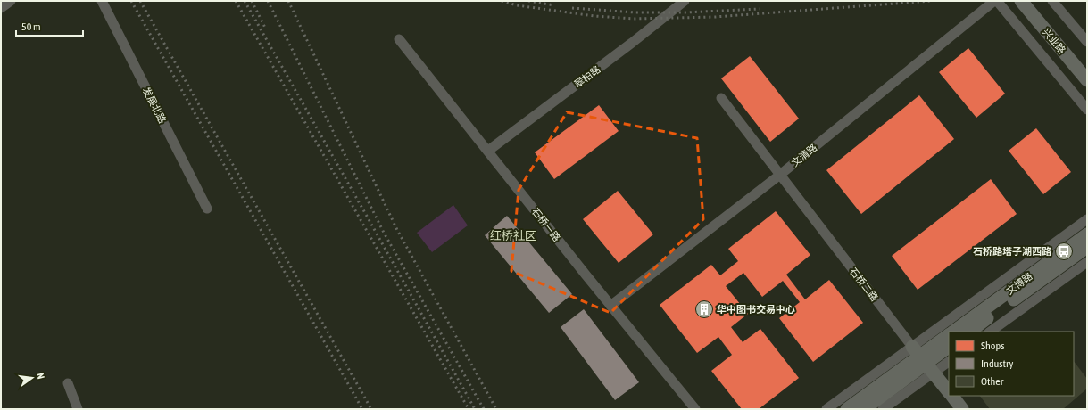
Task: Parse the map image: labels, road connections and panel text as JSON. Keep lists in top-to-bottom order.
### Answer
{
  "streets": {
    "main road": ["兴业路", "文博路", "石桥二路"],
    "street": [
      "翠柏路",
      "发展北路",
      "文清路",
      "石桥一路"
    ]
  },
  "crossings": [
    ["翠柏路", "石桥一路"],
    ["文清路", "石桥一路"],
    ["文清路", "石桥二路"]
  ],
  "districts": ["红桥社区"],
  "places": {
    "bus stop": ["石桥路塔子湖西路"],
    "building": ["华中图书交易中心"]
  },
  "legend": ["Shops", "Industry", "Other"],
  "scale_bar": "50 m",
  "north": "right"
}
